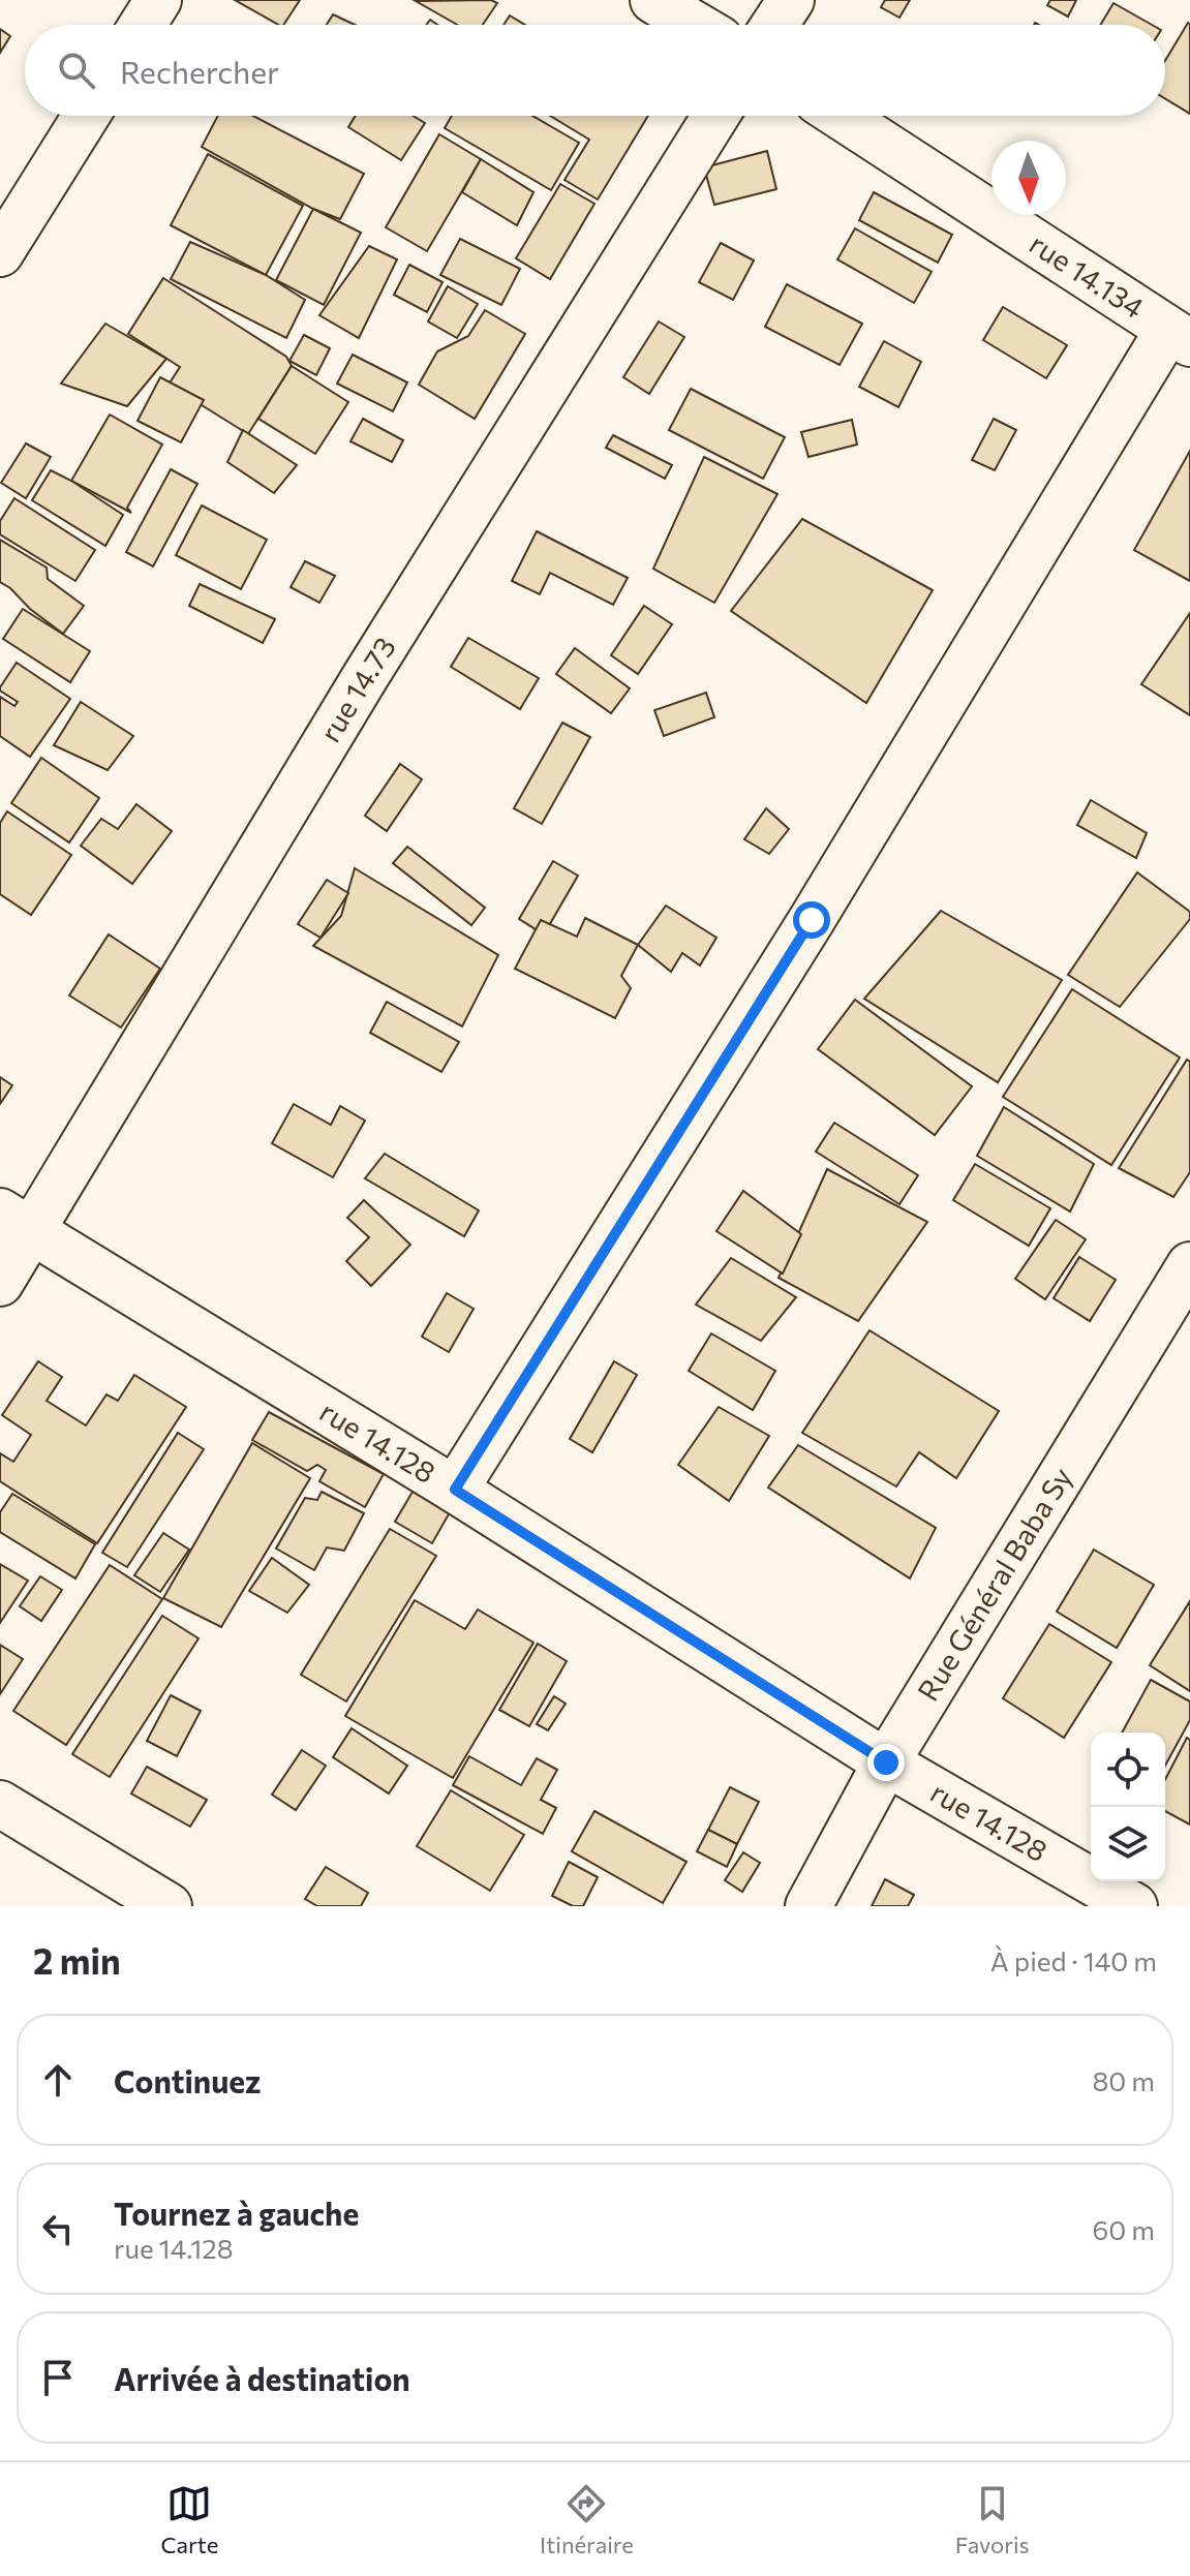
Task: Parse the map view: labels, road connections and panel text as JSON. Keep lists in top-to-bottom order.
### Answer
{
  "streets": {
    "street": [
      "rue 14.134",
      "rue 14.73",
      "rue 14.128",
      "Rue Général Baba Sy"
    ]
  },
  "crossings": [
    ["rue 14.73", "rue 14.128"],
    ["rue 14.128", "Rue Général Baba Sy"]
  ],
  "north": "bottom",
  "page": {
    "search": "Rechercher",
    "heading": ["2 min", "À pied · 140 m"],
    "list": [
      ["Continuez", "80 m"],
      ["Tournez à gauche", "rue 14.128", "60 m"],
      "Arrivée à destination"
    ],
    "nav": ["Carte", "Itinéraire", "Favoris"]
  }
}
